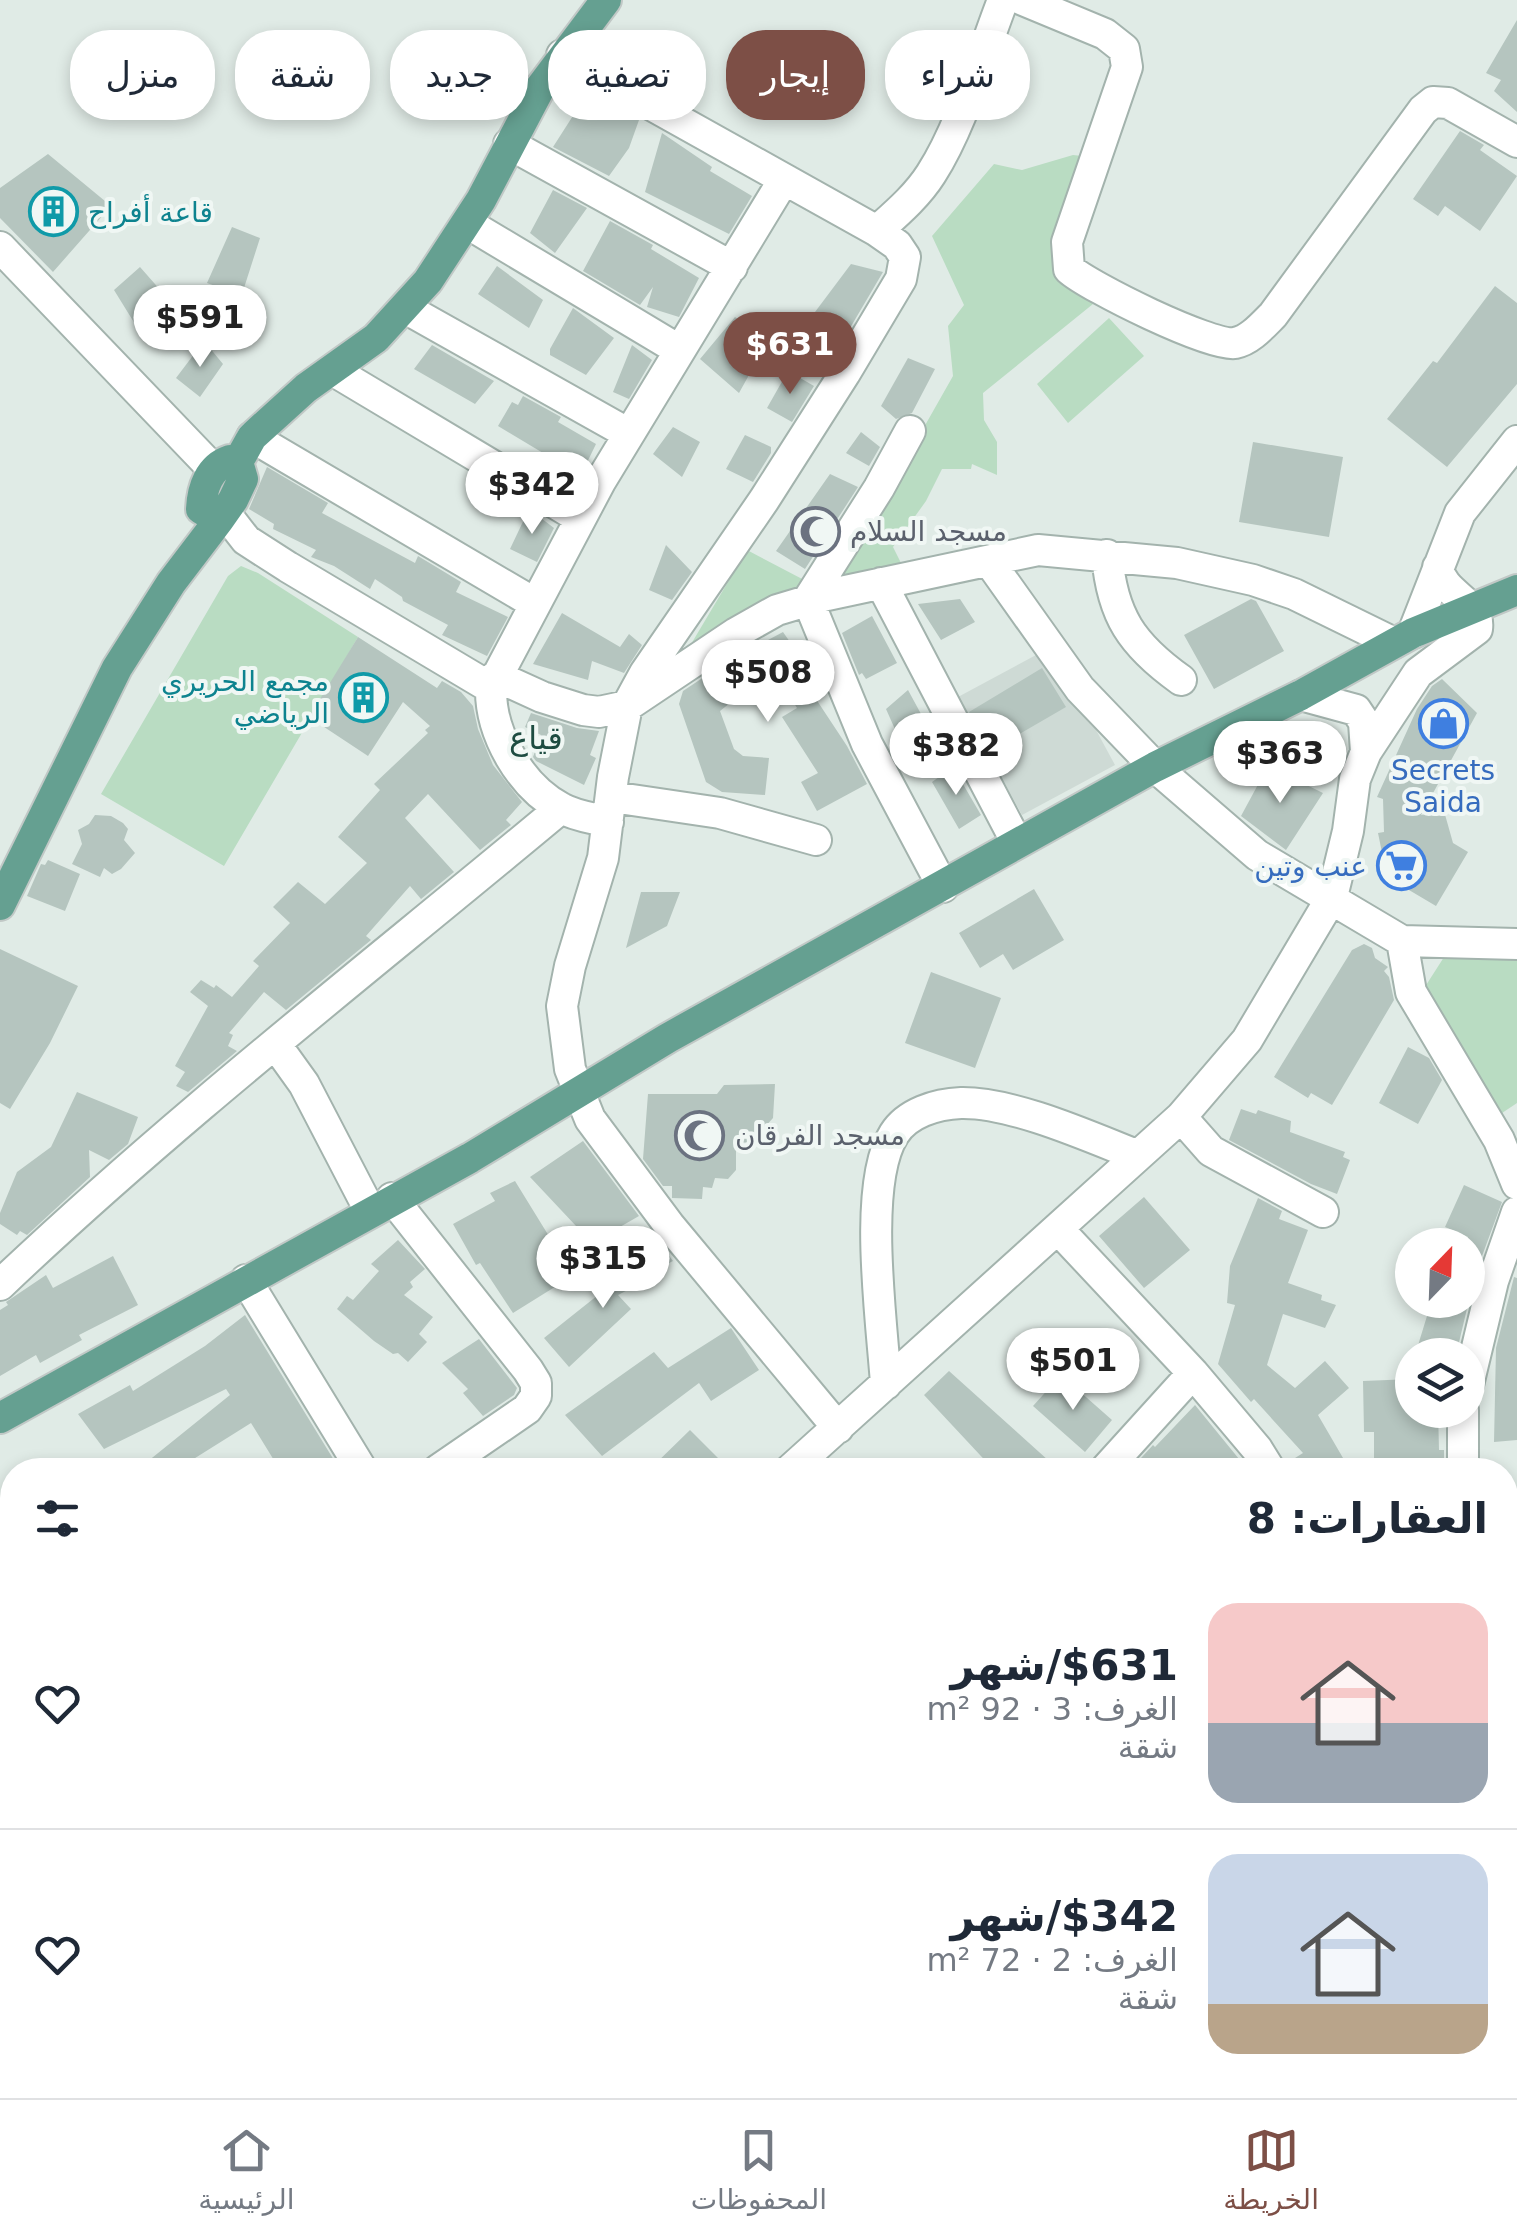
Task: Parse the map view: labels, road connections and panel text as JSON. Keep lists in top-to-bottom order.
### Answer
{
  "districts": ["قياع"],
  "places": {
    "building": ["قاعة أفراح", "مجمع الحريري الرياضي"],
    "mosque": ["مسجد السلام", "مسجد الفرقان"],
    "shop": ["Secrets Saida"],
    "supermarket": ["عنب وتين"]
  },
  "north": "top right",
  "page": {
    "chip": [
      "شراء",
      "إيجار",
      "تصفية",
      "جديد",
      "شقة",
      "منزل"
    ],
    "price": [
      "$591",
      "$631",
      "$342",
      "$508",
      "$382",
      "$363",
      "$315",
      "$501"
    ],
    "heading": "العقارات: 8",
    "list": [
      {
        "name": "$631/شهر",
        "note": "الغرف: 3 · 92 m² · شقة"
      },
      {
        "name": "$342/شهر",
        "note": "الغرف: 2 · 72 m² · شقة"
      }
    ],
    "tabs": ["الخريطة", "المحفوظات", "الرئيسية"]
  }
}
